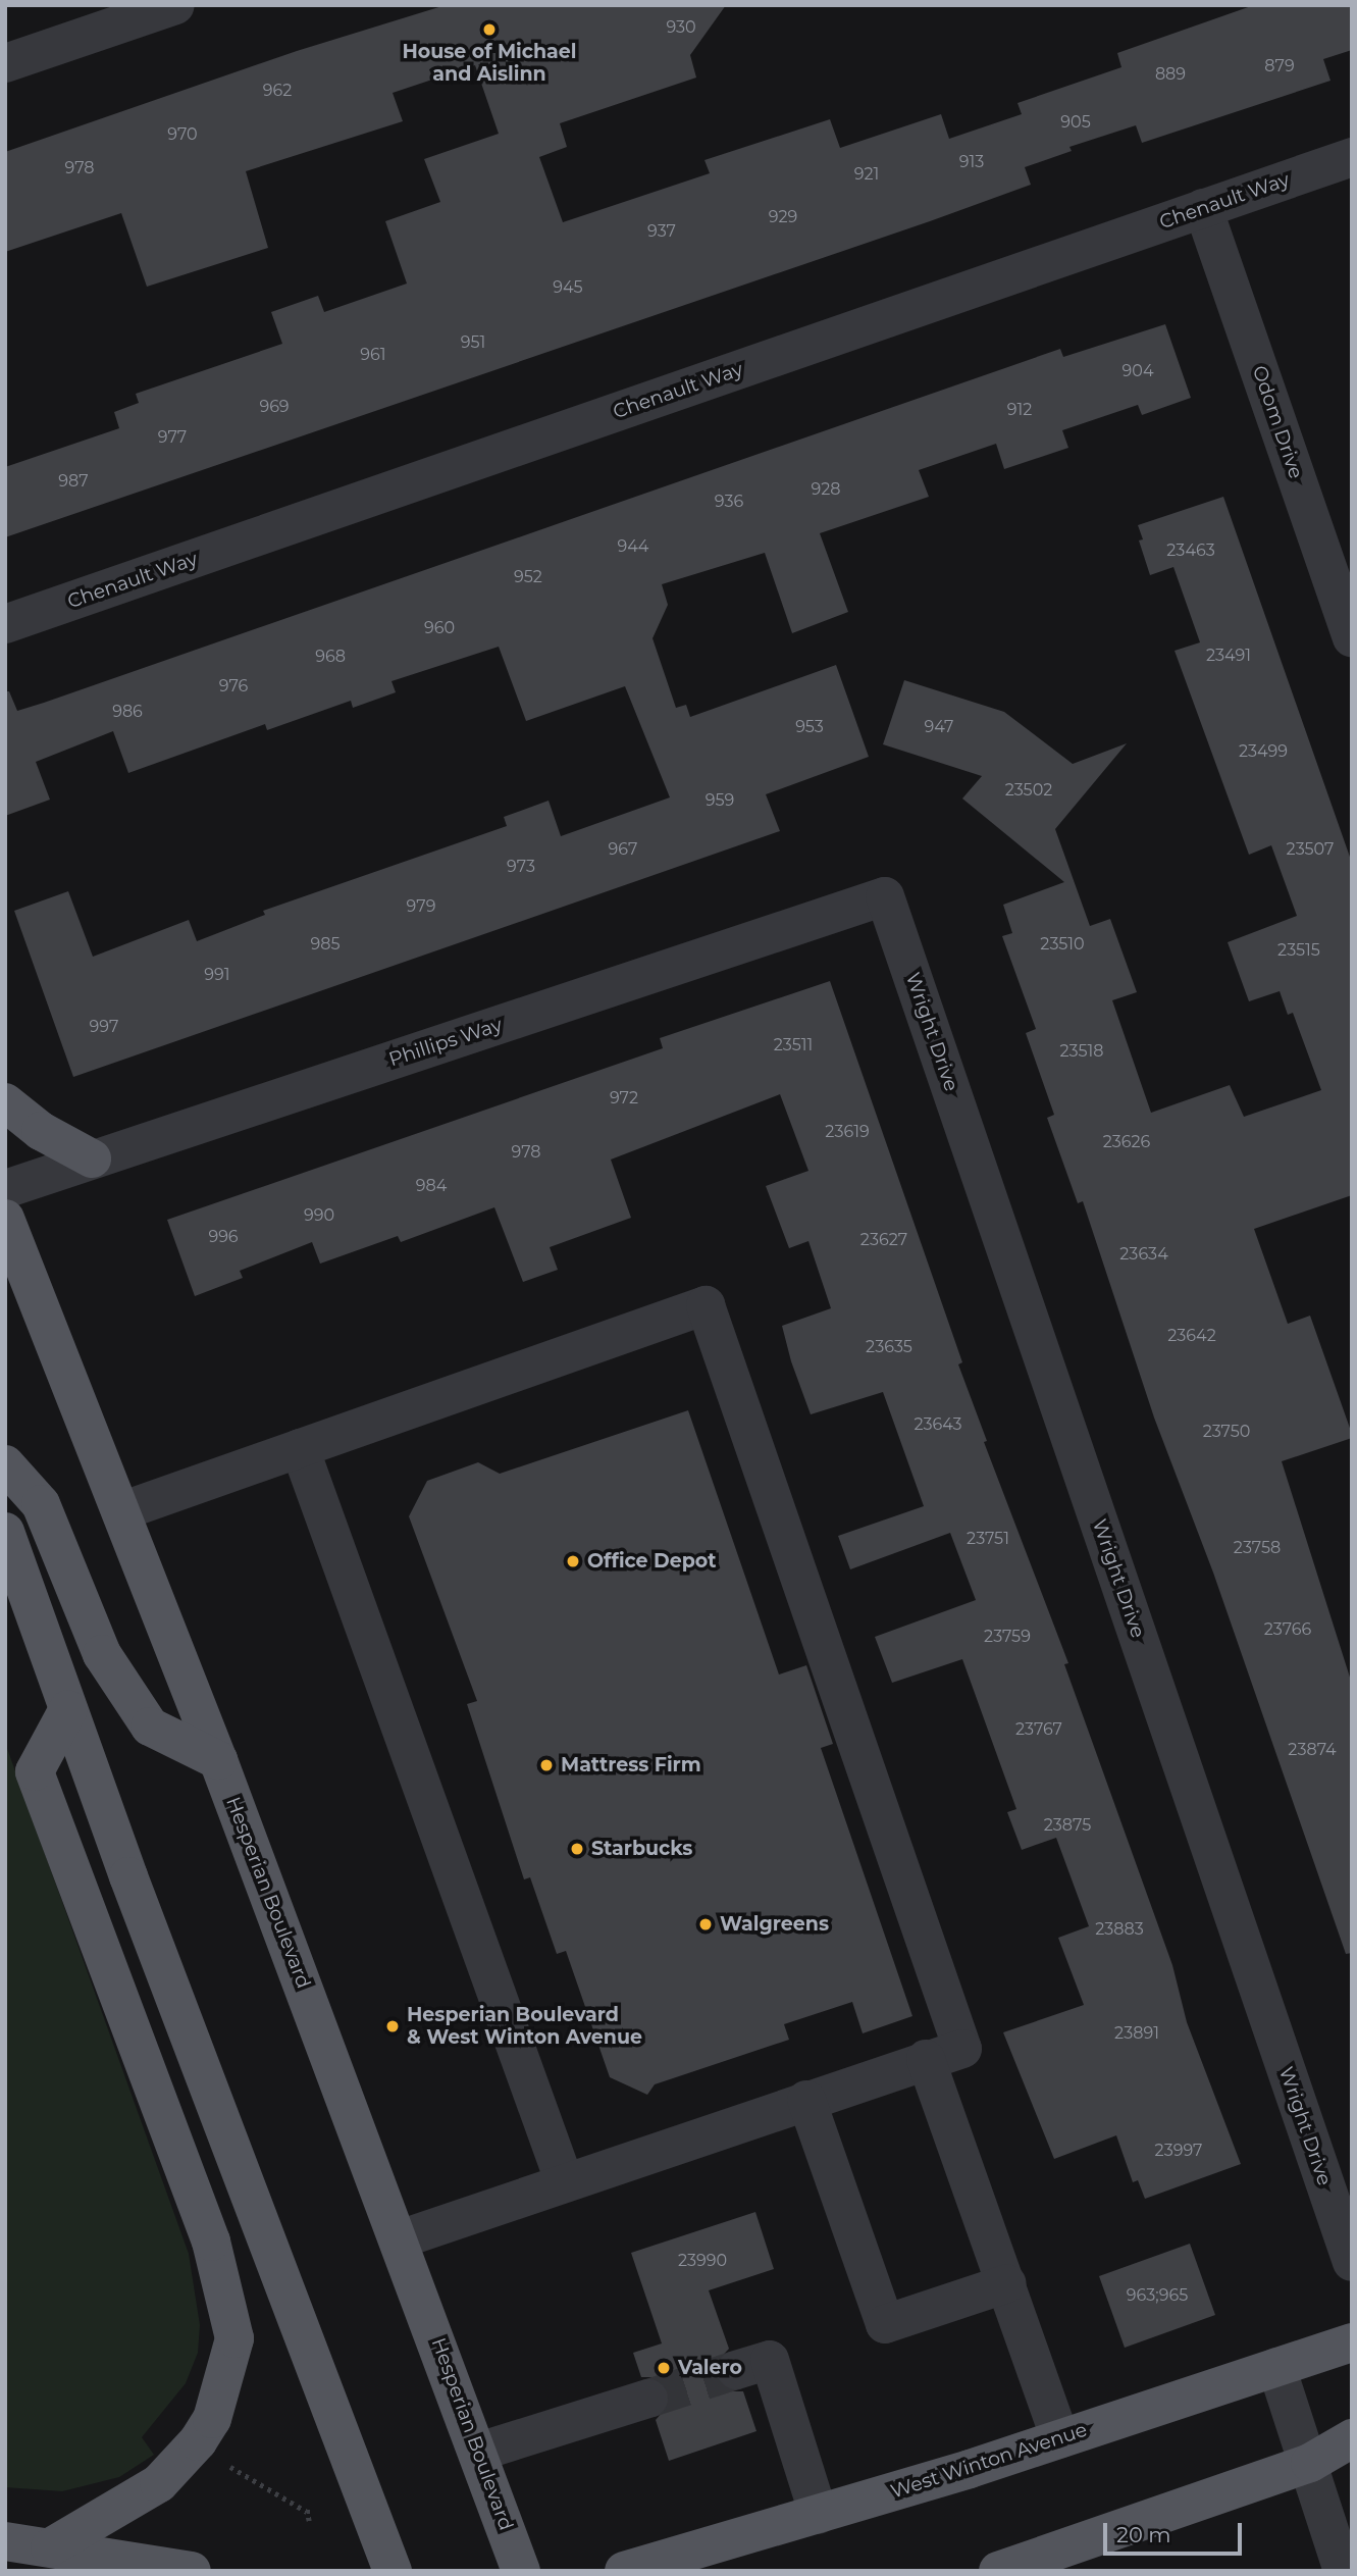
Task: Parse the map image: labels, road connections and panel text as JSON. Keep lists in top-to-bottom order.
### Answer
{
  "streets": {
    "main road": ["Hesperian Boulevard", "West Winton Avenue"],
    "street": [
      "Chenault Way",
      "Odom Drive",
      "Wright Drive",
      "Phillips Way"
    ]
  },
  "crossings": [
    ["Chenault Way", "Odom Drive"],
    ["Wright Drive", "Phillips Way"]
  ],
  "places": [
    "House of Michael and Aislinn",
    "Office Depot",
    "Mattress Firm",
    "Starbucks",
    "Walgreens",
    "Hesperian Boulevard & West Winton Avenue",
    "Valero"
  ],
  "house_numbers": [
    "930",
    "879",
    "889",
    "962",
    "905",
    "970",
    "913",
    "978",
    "921",
    "929",
    "937",
    "945",
    "951",
    "961",
    "904",
    "969",
    "912",
    "977",
    "987",
    "928",
    "936",
    "944",
    "23463",
    "952",
    "960",
    "23491",
    "968",
    "976",
    "986",
    "953",
    "947",
    "23499",
    "23502",
    "959",
    "967",
    "23507",
    "973",
    "979",
    "985",
    "23510",
    "23515",
    "991",
    "997",
    "23511",
    "23518",
    "972",
    "23619",
    "23626",
    "978",
    "984",
    "990",
    "996",
    "23627",
    "23634",
    "23642",
    "23635",
    "23643",
    "23750",
    "23751",
    "23758",
    "23766",
    "23759",
    "23767",
    "23874",
    "23875",
    "23883",
    "23891",
    "23997",
    "23990",
    "963;965"
  ],
  "scale_bar": "20 m"
}
